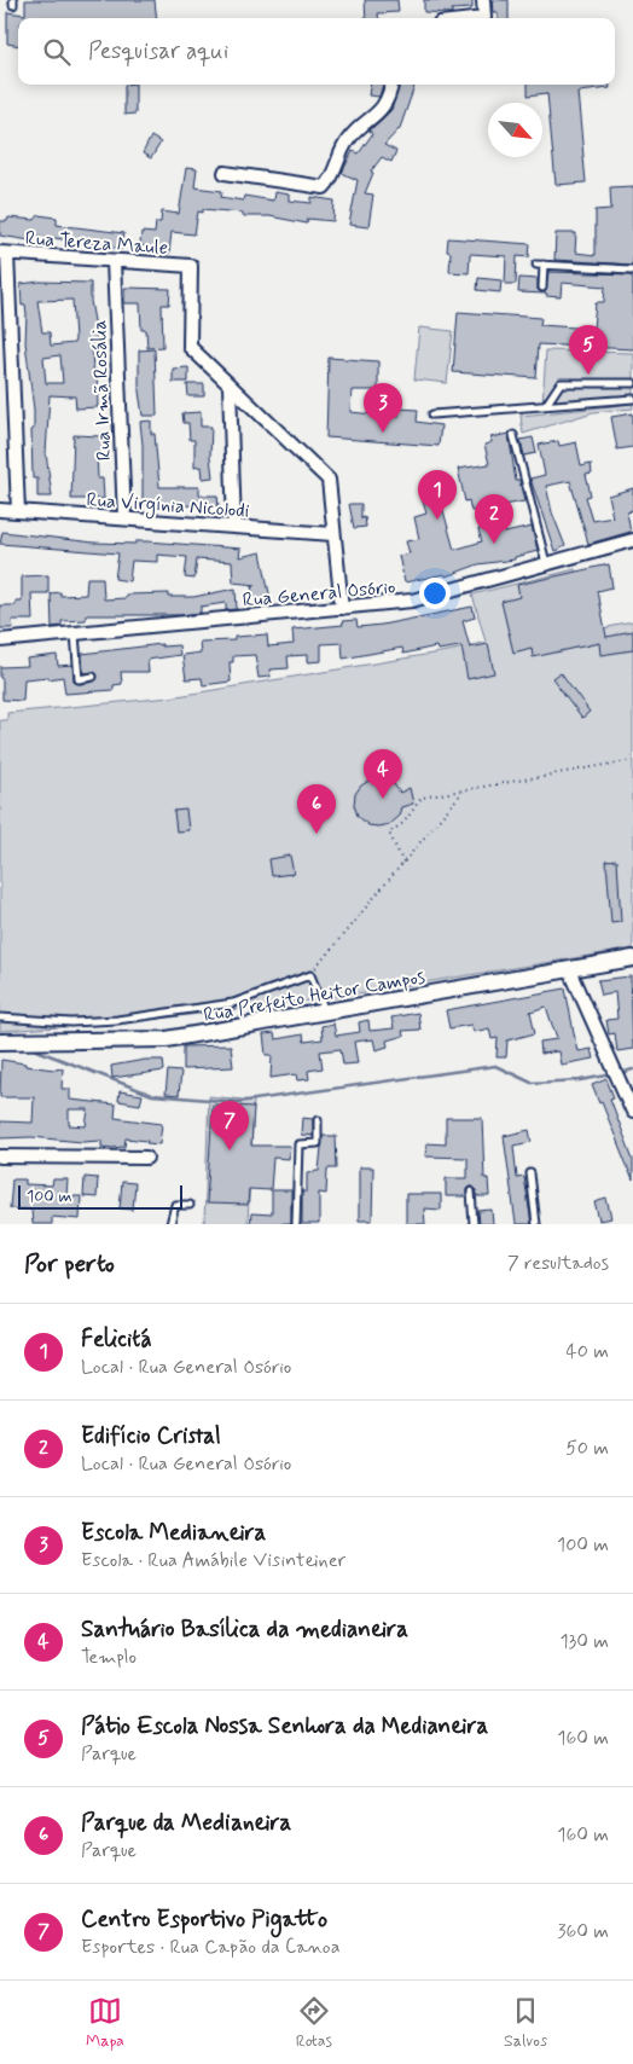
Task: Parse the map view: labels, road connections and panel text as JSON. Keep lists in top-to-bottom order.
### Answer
{
  "streets": {
    "street": [
      "Rua Tereza Maule",
      "Rua Irmã Rosália",
      "Rua Virgínia Nicolodi",
      "Rua General Osório",
      "Rua Prefeito Heitor Campos"
    ]
  },
  "crossings": [
    ["Rua Tereza Maule", "Rua Irmã Rosália"],
    ["Rua Irmã Rosália", "Rua Virgínia Nicolodi"]
  ],
  "scale_bar": "100 m",
  "north": "bottom right",
  "page": {
    "search": "Pesquisar aqui",
    "pins": [
      "5",
      "3",
      "1",
      "2",
      "4",
      "6",
      "7"
    ],
    "scale": "100 m",
    "heading": ["Por perto", "7 resultados"],
    "list": [
      {
        "mark": "1",
        "name": "Felicitá",
        "note": "Local · Rua General Osório",
        "value": "40 m"
      },
      {
        "mark": "2",
        "name": "Edifício Cristal",
        "note": "Local · Rua General Osório",
        "value": "50 m"
      },
      {
        "mark": "3",
        "name": "Escola Medianeira",
        "note": "Escola · Rua Amábile Visinteiner",
        "value": "100 m"
      },
      {
        "mark": "4",
        "name": "Santuário Basílica da medianeira",
        "note": "Templo",
        "value": "130 m"
      },
      {
        "mark": "5",
        "name": "Pátio Escola Nossa Senhora da Medianeira",
        "note": "Parque",
        "value": "160 m"
      },
      {
        "mark": "6",
        "name": "Parque da Medianeira",
        "note": "Parque",
        "value": "160 m"
      },
      {
        "mark": "7",
        "name": "Centro Esportivo Pigatto",
        "note": "Esportes · Rua Capão da Canoa",
        "value": "360 m"
      }
    ],
    "nav": ["Mapa", "Rotas", "Salvos"]
  }
}
